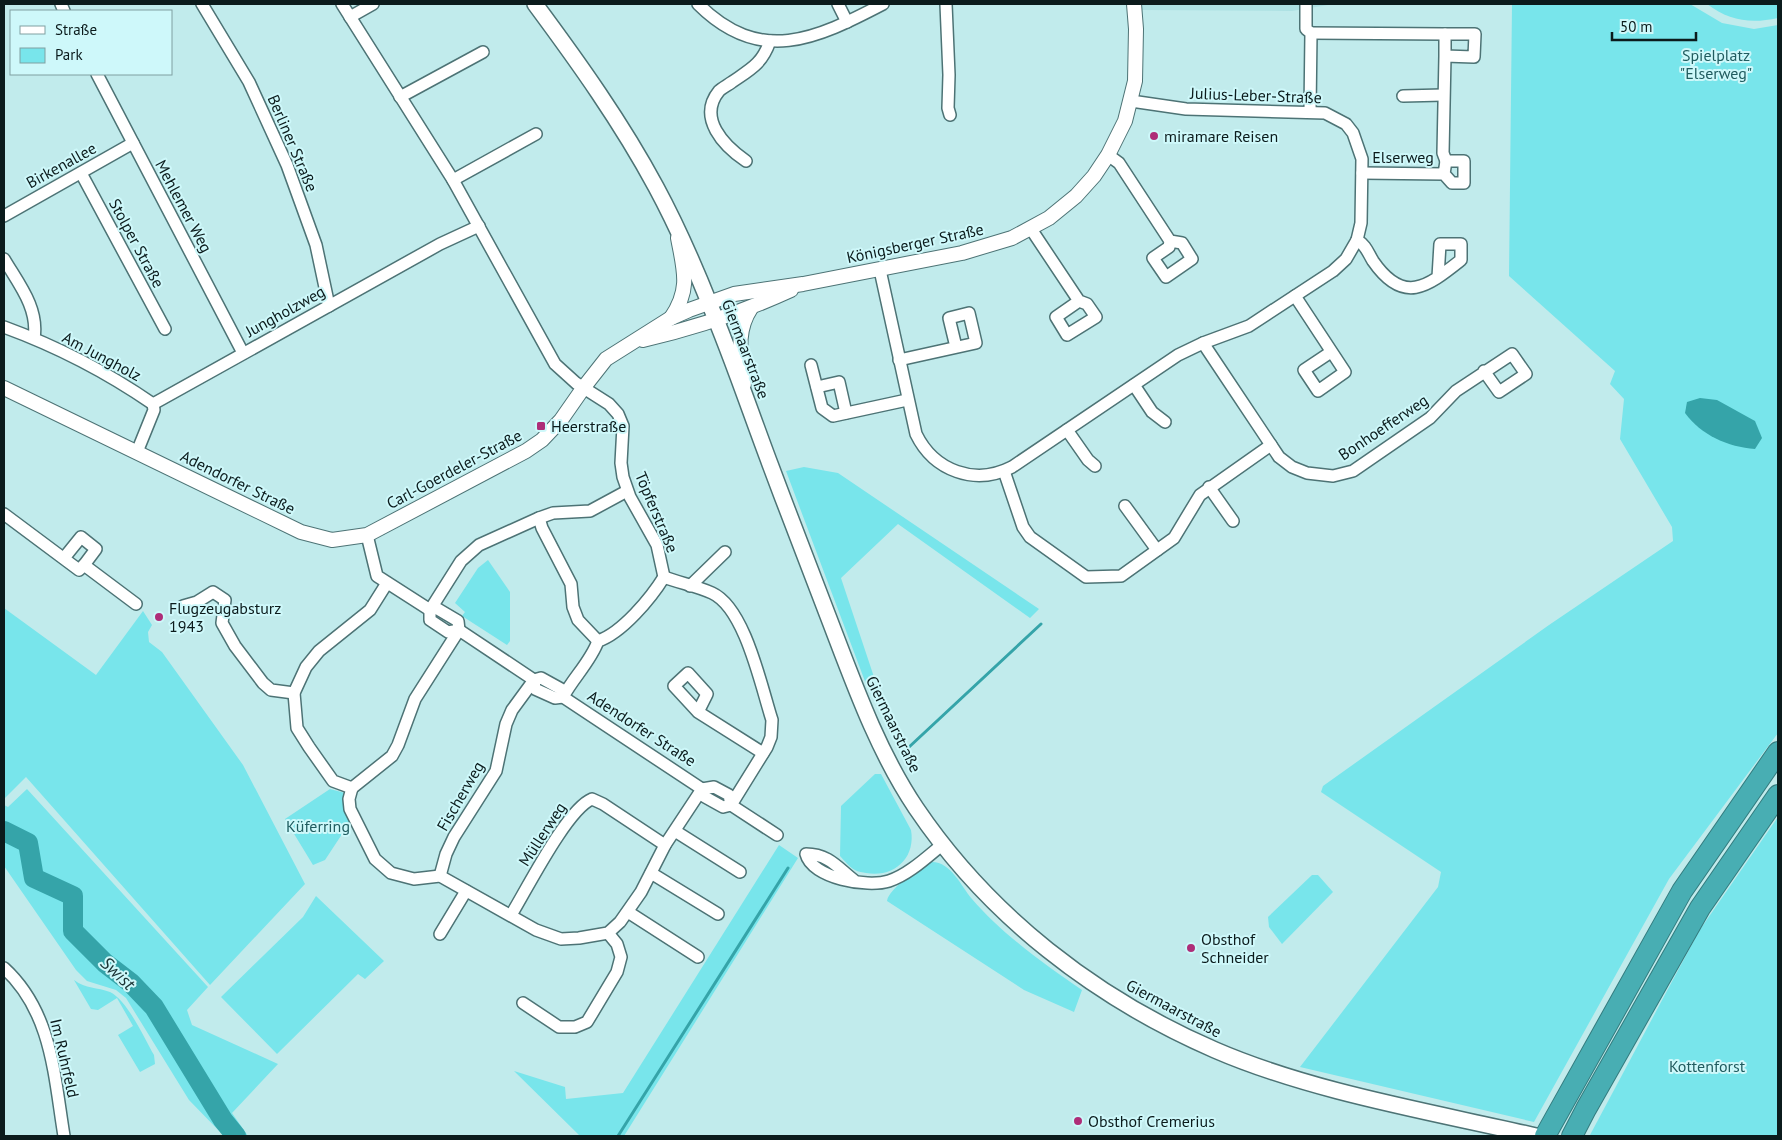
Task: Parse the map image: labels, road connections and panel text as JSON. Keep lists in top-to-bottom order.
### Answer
{
  "streets": {
    "main road": ["Giermaarstraße"],
    "street": [
      "Julius-Leber-Straße",
      "Berliner Straße",
      "Elserweg",
      "Birkenallee",
      "Mehlemer Weg",
      "Stolper Straße",
      "Königsberger Straße",
      "Jungholzweg",
      "Am Jungholz",
      "Bonhoefferweg",
      "Carl-Goerdeler-Straße",
      "Adendorfer Straße",
      "Töpferstraße",
      "Fischerweg",
      "Müllerweg",
      "Im Ruhrfeld"
    ]
  },
  "crossings": [
    ["Julius-Leber-Straße", "Elserweg"],
    ["Julius-Leber-Straße", "Königsberger Straße"],
    ["Julius-Leber-Straße", "Bonhoefferweg"],
    ["Berliner Straße", "Jungholzweg"],
    ["Birkenallee", "Mehlemer Weg"],
    ["Birkenallee", "Stolper Straße"],
    ["Mehlemer Weg", "Jungholzweg"],
    ["Königsberger Straße", "Giermaarstraße"],
    ["Königsberger Straße", "Carl-Goerdeler-Straße"],
    ["Jungholzweg", "Am Jungholz"],
    ["Giermaarstraße", "Carl-Goerdeler-Straße"],
    ["Carl-Goerdeler-Straße", "Adendorfer Straße"],
    ["Carl-Goerdeler-Straße", "Töpferstraße"],
    ["Adendorfer Straße", "Fischerweg"]
  ],
  "water": ["Swist"],
  "parks": ["Spielplatz \"Elserweg\"", "Küferring", "Kottenforst"],
  "places": {
    "other": [
      "miramare Reisen",
      "Flugzeugabsturz 1943",
      "Obsthof Schneider",
      "Obsthof Cremerius"
    ],
    "transit": ["Heerstraße"]
  },
  "legend": ["Straße", "Park"],
  "scale_bar": "50 m"
}
